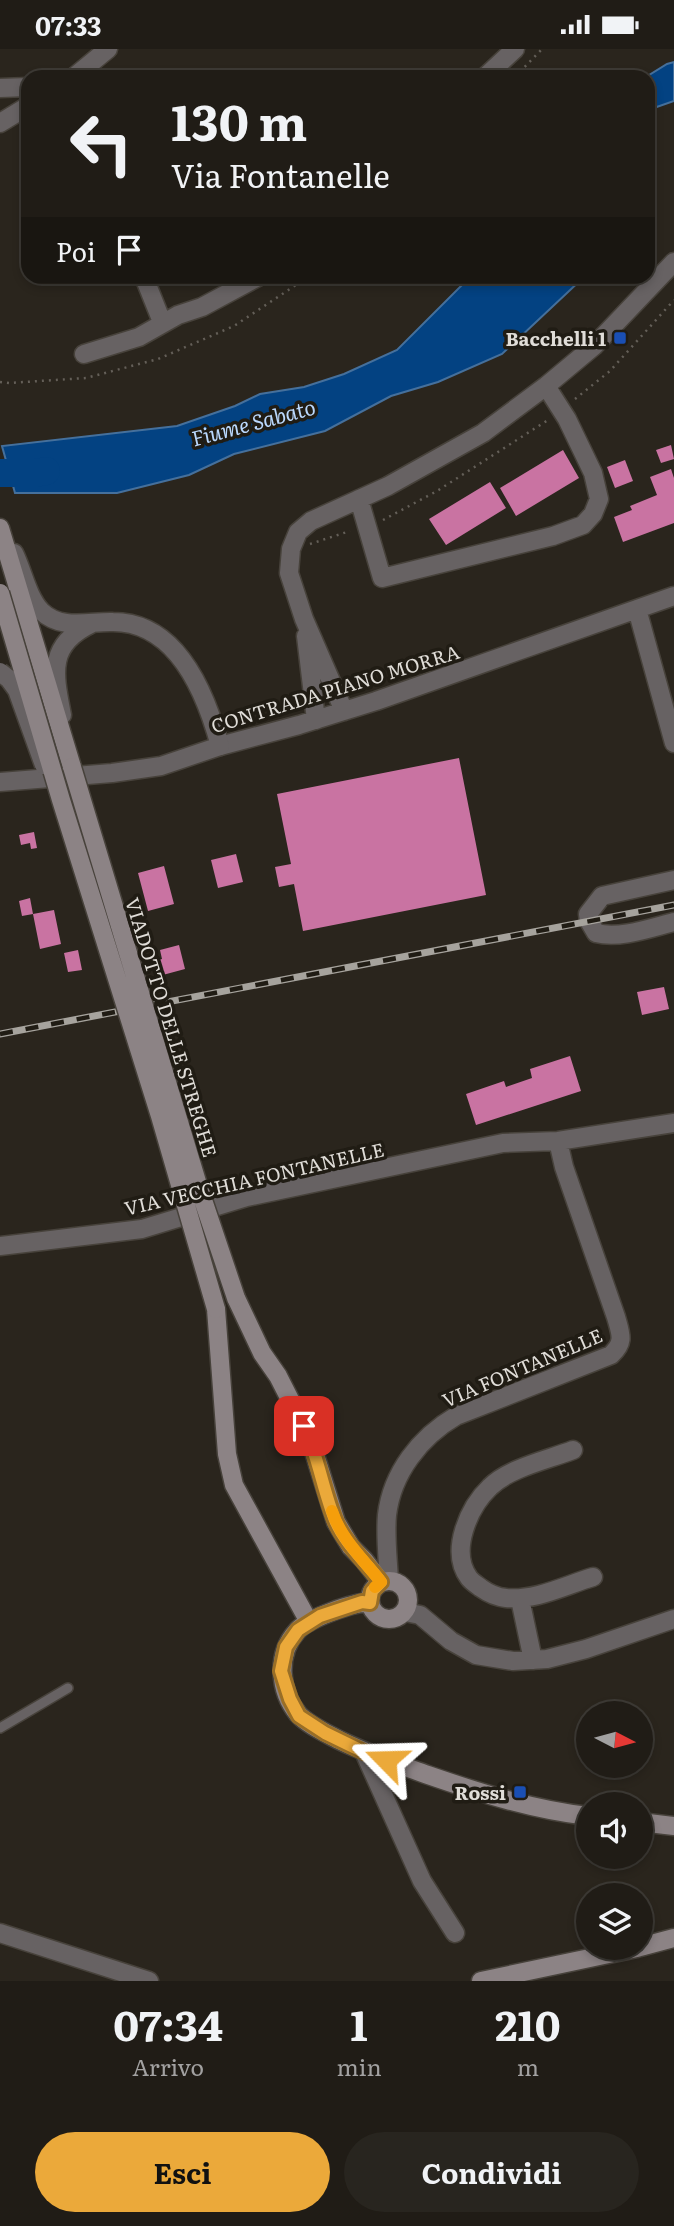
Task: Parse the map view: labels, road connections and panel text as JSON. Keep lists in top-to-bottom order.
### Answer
{
  "streets": {
    "main road": ["VIADOTTO DELLE STREGHE", "VIA FONTANELLE"],
    "street": ["CONTRADA PIANO MORRA", "VIA VECCHIA FONTANELLE"]
  },
  "crossings": [
    ["VIADOTTO DELLE STREGHE", "VIA FONTANELLE"],
    ["VIA VECCHIA FONTANELLE", "VIA FONTANELLE"]
  ],
  "water": ["Fiume Sabato"],
  "places": {
    "transit": ["Bacchelli 1", "Rossi"]
  },
  "north": "right",
  "page": {
    "status": "07:33",
    "turn": ["130 m", "Via Fontanelle"],
    "then": "Poi",
    "eta": [
      "07:34",
      "Arrivo",
      "1",
      "min",
      "210",
      "m"
    ],
    "buttons": ["Esci", "Condividi"]
  }
}
